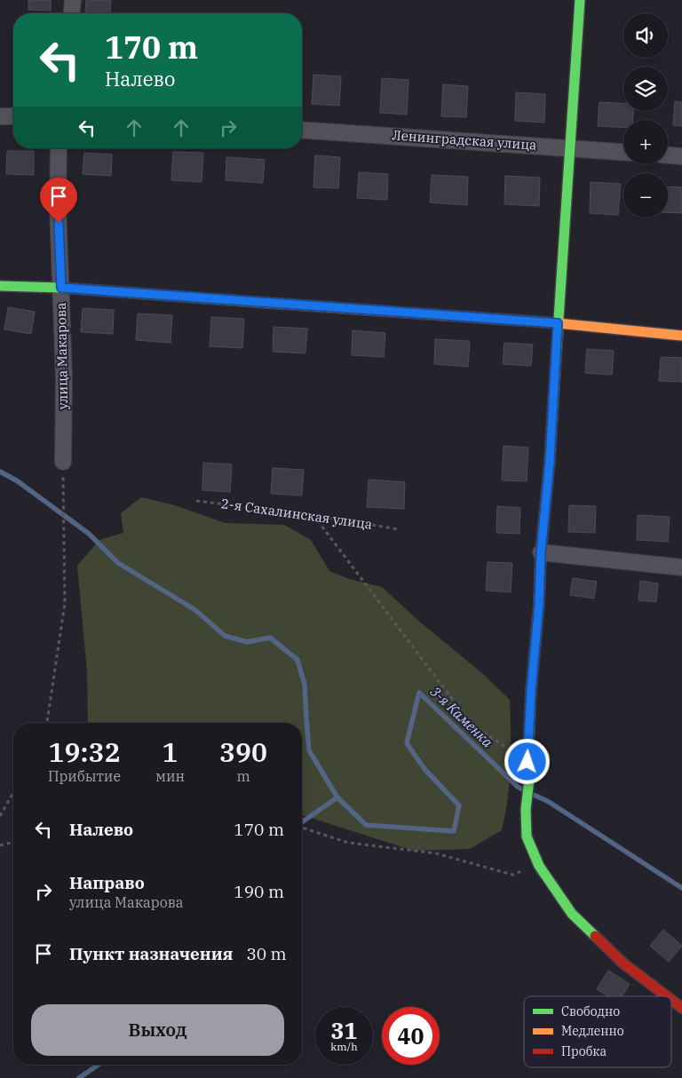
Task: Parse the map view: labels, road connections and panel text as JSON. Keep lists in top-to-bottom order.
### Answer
{
  "streets": {
    "street": ["Ленинградская улица", "улица Макарова"],
    "path": ["2-я Сахалинская улица"]
  },
  "water": ["3-я Каменка"],
  "legend": ["Свободно", "Медленно", "Пробка"],
  "page": {
    "map_buttons": ["+", "−"],
    "turn": ["170 m", "Налево"],
    "eta": [
      "19:32",
      "Прибытие",
      "1",
      "мин",
      "390",
      "m"
    ],
    "list": [
      {
        "name": "Налево",
        "value": "170 m"
      },
      {
        "name": "Направо",
        "note": "улица Макарова",
        "value": "190 m"
      },
      {
        "name": "Пункт назначения",
        "value": "30 m"
      }
    ],
    "buttons": "Выход",
    "speed": "31 km/h",
    "limit": "40"
  }
}
